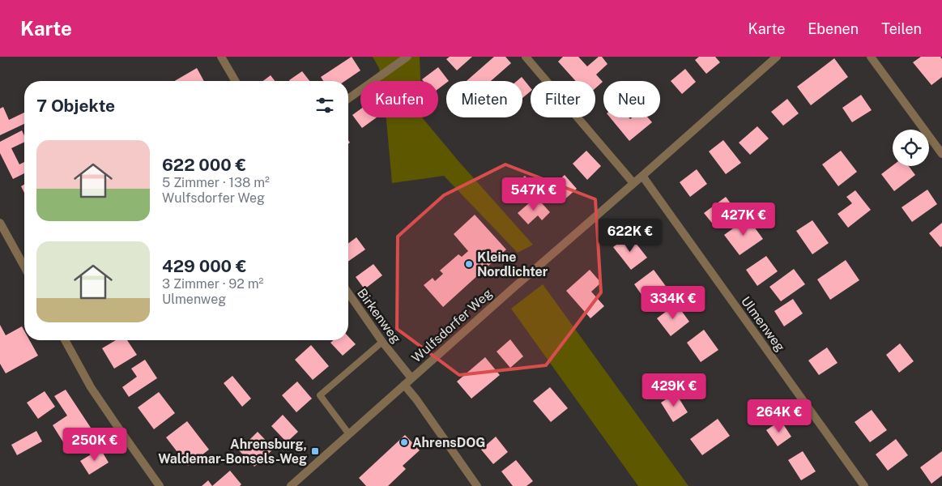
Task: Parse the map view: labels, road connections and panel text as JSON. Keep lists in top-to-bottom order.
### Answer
{
  "streets": {
    "street": ["Birkenweg", "Ulmenweg", "Wulfsdorfer Weg"]
  },
  "crossings": [
    ["Birkenweg", "Wulfsdorfer Weg"],
    ["Ulmenweg", "Wulfsdorfer Weg"]
  ],
  "places": {
    "other": ["Kleine Nordlichter", "AhrensDOG"],
    "transit": ["Ahrensburg, Waldemar-Bonsels-Weg"]
  },
  "page": {
    "header": "Karte",
    "nav": ["Karte", "Ebenen", "Teilen"],
    "chip": [
      "Kaufen",
      "Mieten",
      "Filter",
      "Neu"
    ],
    "heading": "7 Objekte",
    "list": [
      {
        "name": "622 000 €",
        "note": "5 Zimmer · 138 m² · Wulfsdorfer Weg"
      },
      {
        "name": "429 000 €",
        "note": "3 Zimmer · 92 m² · Ulmenweg"
      }
    ],
    "price": [
      "547K €",
      "427K €",
      "622K €",
      "334K €",
      "429K €",
      "264K €",
      "250K €"
    ]
  }
}
